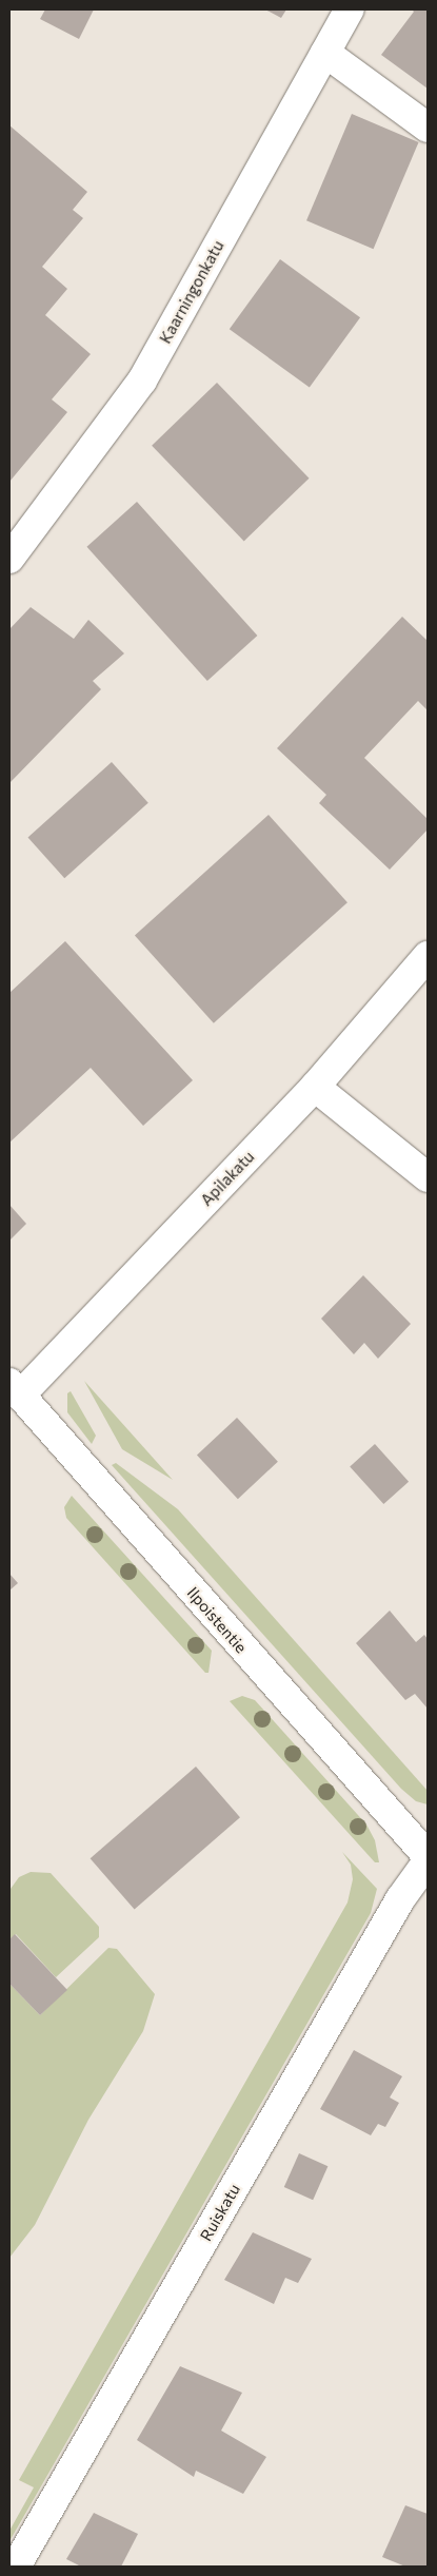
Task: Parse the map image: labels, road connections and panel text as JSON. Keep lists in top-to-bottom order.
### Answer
{
  "streets": {
    "street": [
      "Kaarningonkatu",
      "Apilakatu",
      "Ilpoistentie",
      "Ruiskatu"
    ]
  },
  "crossings": [
    ["Apilakatu", "Ilpoistentie"]
  ]
}
